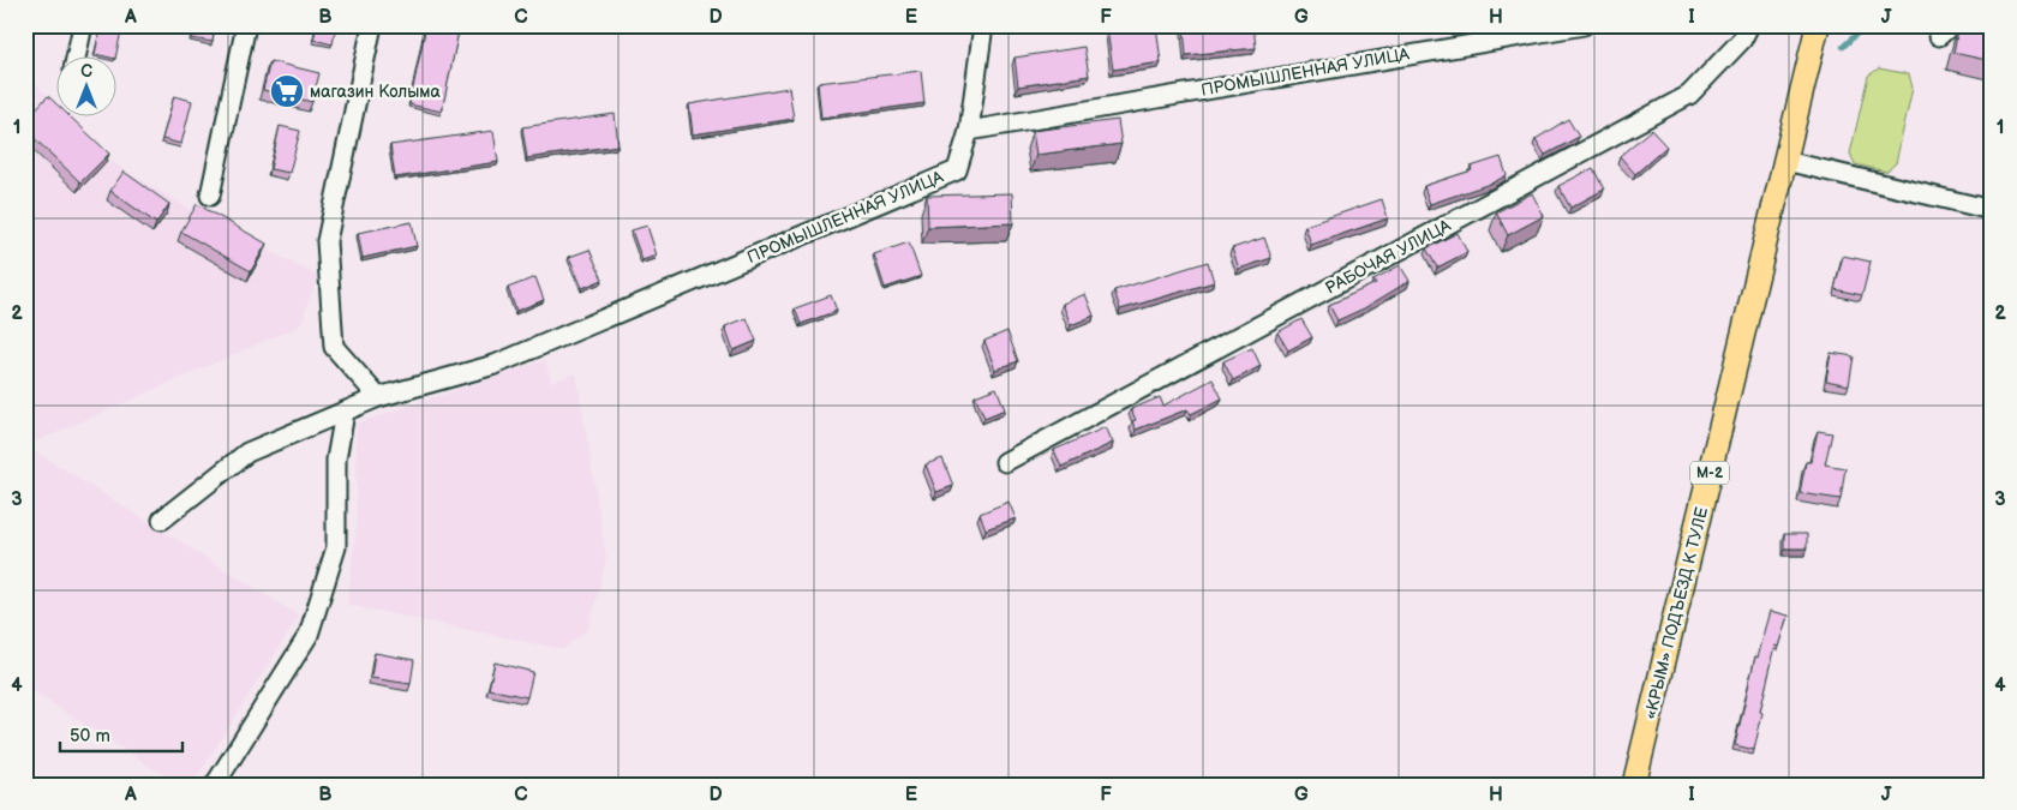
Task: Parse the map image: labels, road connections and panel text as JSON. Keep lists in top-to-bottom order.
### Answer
{
  "streets": {
    "main road": ["М-2", "«КРЫМ» ПОДЪЕЗД К ТУЛЕ"],
    "street": ["ПРОМЫШЛЕННАЯ УЛИЦА", "РАБОЧАЯ УЛИЦА"]
  },
  "places": {
    "supermarket": ["магазин Колыма"]
  },
  "scale_bar": "50 m",
  "north": "top",
  "grid": {
    "columns": [
      "A",
      "B",
      "C",
      "D",
      "E",
      "F",
      "G",
      "H",
      "I",
      "J"
    ],
    "rows": [
      "1",
      "2",
      "3",
      "4"
    ]
  }
}
